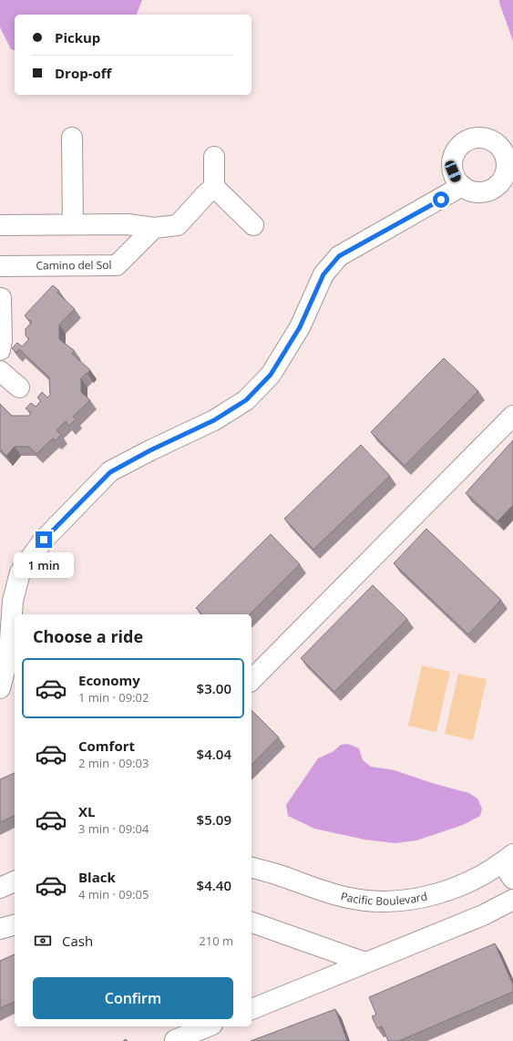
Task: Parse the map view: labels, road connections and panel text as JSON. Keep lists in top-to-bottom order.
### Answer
{
  "streets": {
    "street": ["Camino del Sol", "Pacific Boulevard"]
  },
  "page": {
    "banner": ["Pickup", "Drop-off"],
    "bubble": "1 min",
    "heading": "Choose a ride",
    "list": [
      {
        "name": "Economy",
        "note": "1 min · 09:02",
        "value": "$3.00"
      },
      {
        "name": "Comfort",
        "note": "2 min · 09:03",
        "value": "$4.04"
      },
      {
        "name": "XL",
        "note": "3 min · 09:04",
        "value": "$5.09"
      },
      {
        "name": "Black",
        "note": "4 min · 09:05",
        "value": "$4.40"
      }
    ],
    "pay": ["Cash", "210 m"],
    "buttons": "Confirm"
  }
}
